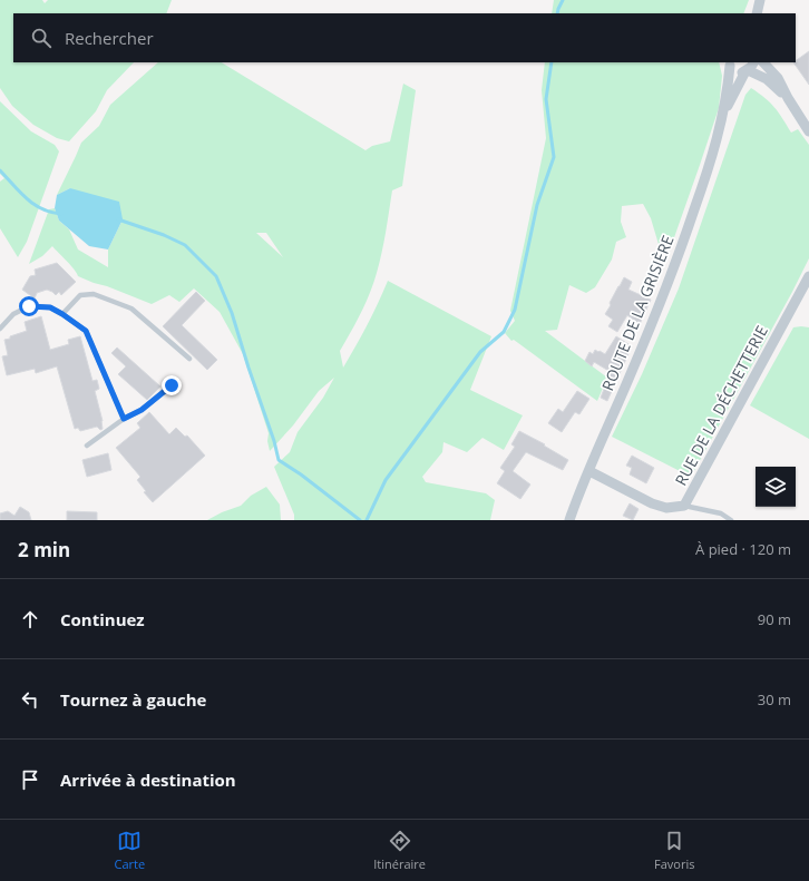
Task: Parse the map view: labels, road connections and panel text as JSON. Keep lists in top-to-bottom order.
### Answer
{
  "streets": {
    "street": ["ROUTE DE LA GRISIÈRE", "RUE DE LA DÉCHETTERIE"]
  },
  "crossings": [
    ["ROUTE DE LA GRISIÈRE", "RUE DE LA DÉCHETTERIE"]
  ],
  "page": {
    "search": "Rechercher",
    "heading": ["2 min", "À pied · 120 m"],
    "list": [
      ["Continuez", "90 m"],
      ["Tournez à gauche", "30 m"],
      "Arrivée à destination"
    ],
    "nav": ["Carte", "Itinéraire", "Favoris"]
  }
}
